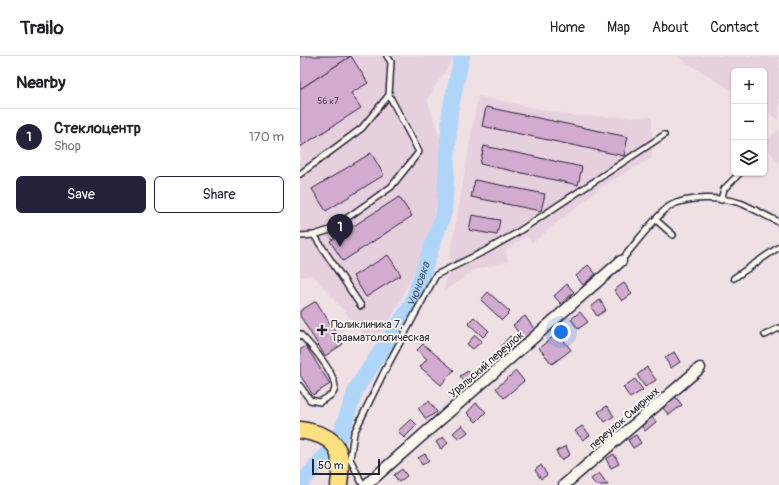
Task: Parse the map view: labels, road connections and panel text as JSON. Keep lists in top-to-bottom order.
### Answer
{
  "streets": {
    "street": ["Уральский переулок", "переулок Смирных"]
  },
  "water": ["Уюновка"],
  "places": {
    "health": ["Поликлиника 7, Травматологическая"]
  },
  "house_numbers": ["56 к7"],
  "scale_bar": "50 m",
  "page": {
    "header": "Trailo",
    "nav": [
      "Home",
      "Map",
      "About",
      "Contact"
    ],
    "heading": "Nearby",
    "map_buttons": ["+", "−"],
    "list": [
      {
        "mark": "1",
        "name": "Стеклоцентр",
        "note": "Shop",
        "value": "170 m"
      }
    ],
    "buttons": ["Save", "Share"],
    "pins": "1",
    "scale": "50 m"
  }
}
